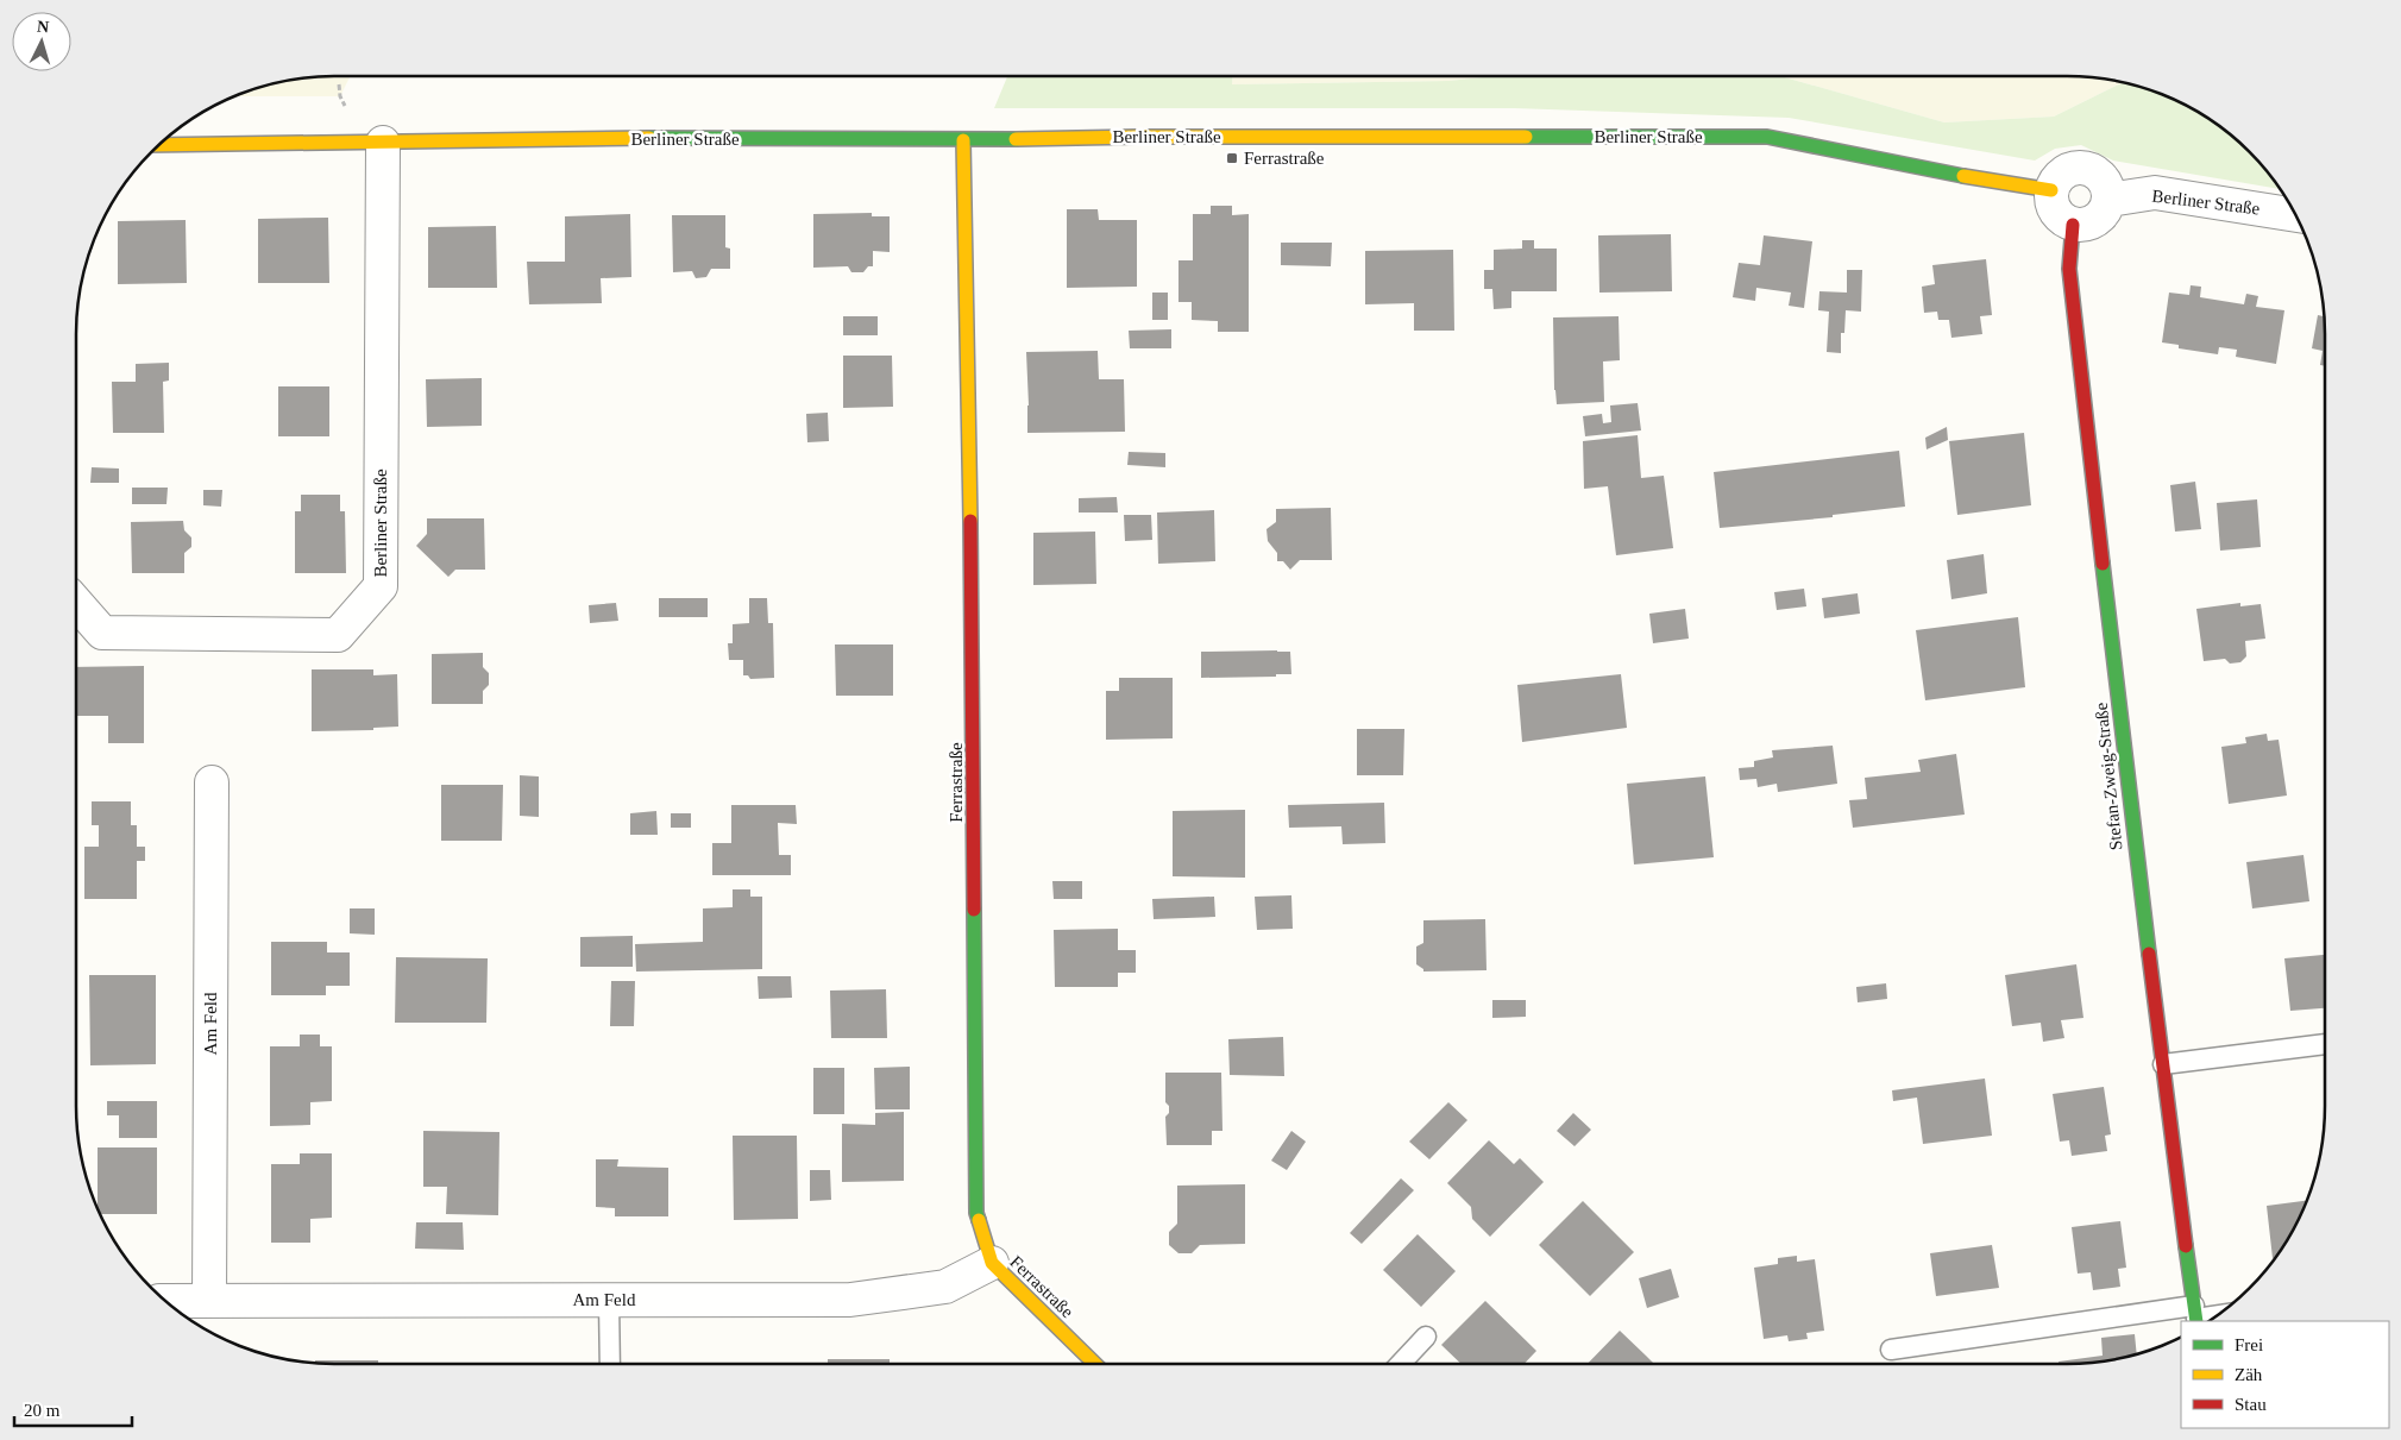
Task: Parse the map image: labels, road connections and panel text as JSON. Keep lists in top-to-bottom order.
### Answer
{
  "streets": {
    "street": [
      "Berliner Straße",
      "Stefan-Zweig-Straße",
      "Ferrastraße",
      "Am Feld"
    ]
  },
  "crossings": [
    ["Berliner Straße", "Stefan-Zweig-Straße"],
    ["Berliner Straße", "Ferrastraße"],
    ["Ferrastraße", "Am Feld"]
  ],
  "places": {
    "transit": ["Ferrastraße"]
  },
  "legend": ["Frei", "Zäh", "Stau"],
  "scale_bar": "20 m",
  "north": "top"
}
